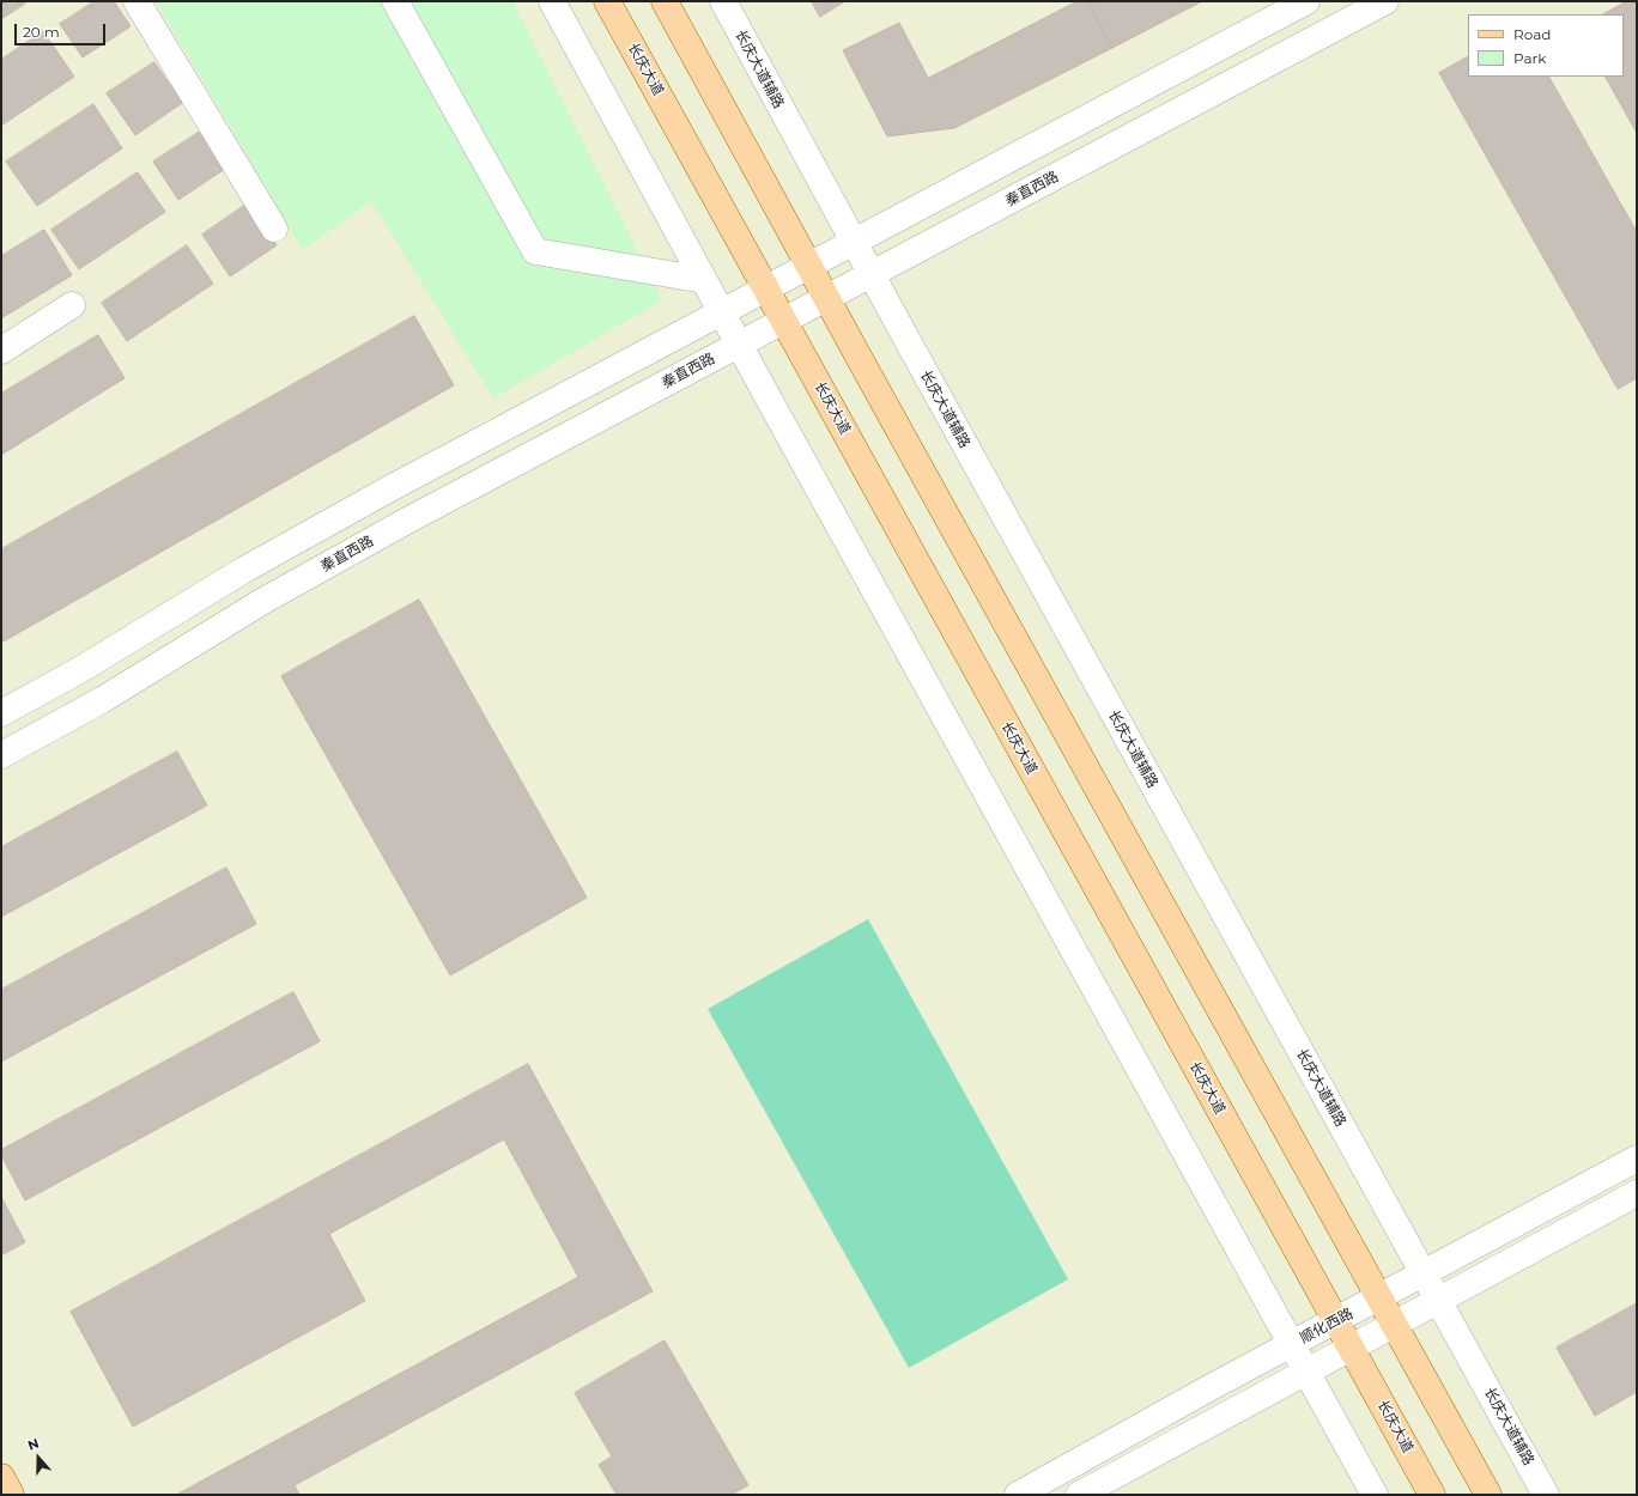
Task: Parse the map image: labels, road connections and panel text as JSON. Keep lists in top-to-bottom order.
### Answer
{
  "streets": {
    "main road": ["长庆大道"],
    "street": ["长庆大道辅路", "秦直西路", "顺化西路"]
  },
  "crossings": [
    ["长庆大道", "秦直西路"],
    ["长庆大道", "顺化西路"],
    ["长庆大道辅路", "秦直西路"],
    ["长庆大道辅路", "顺化西路"]
  ],
  "legend": ["Road", "Park"],
  "scale_bar": "20 m",
  "north": "top"
}
